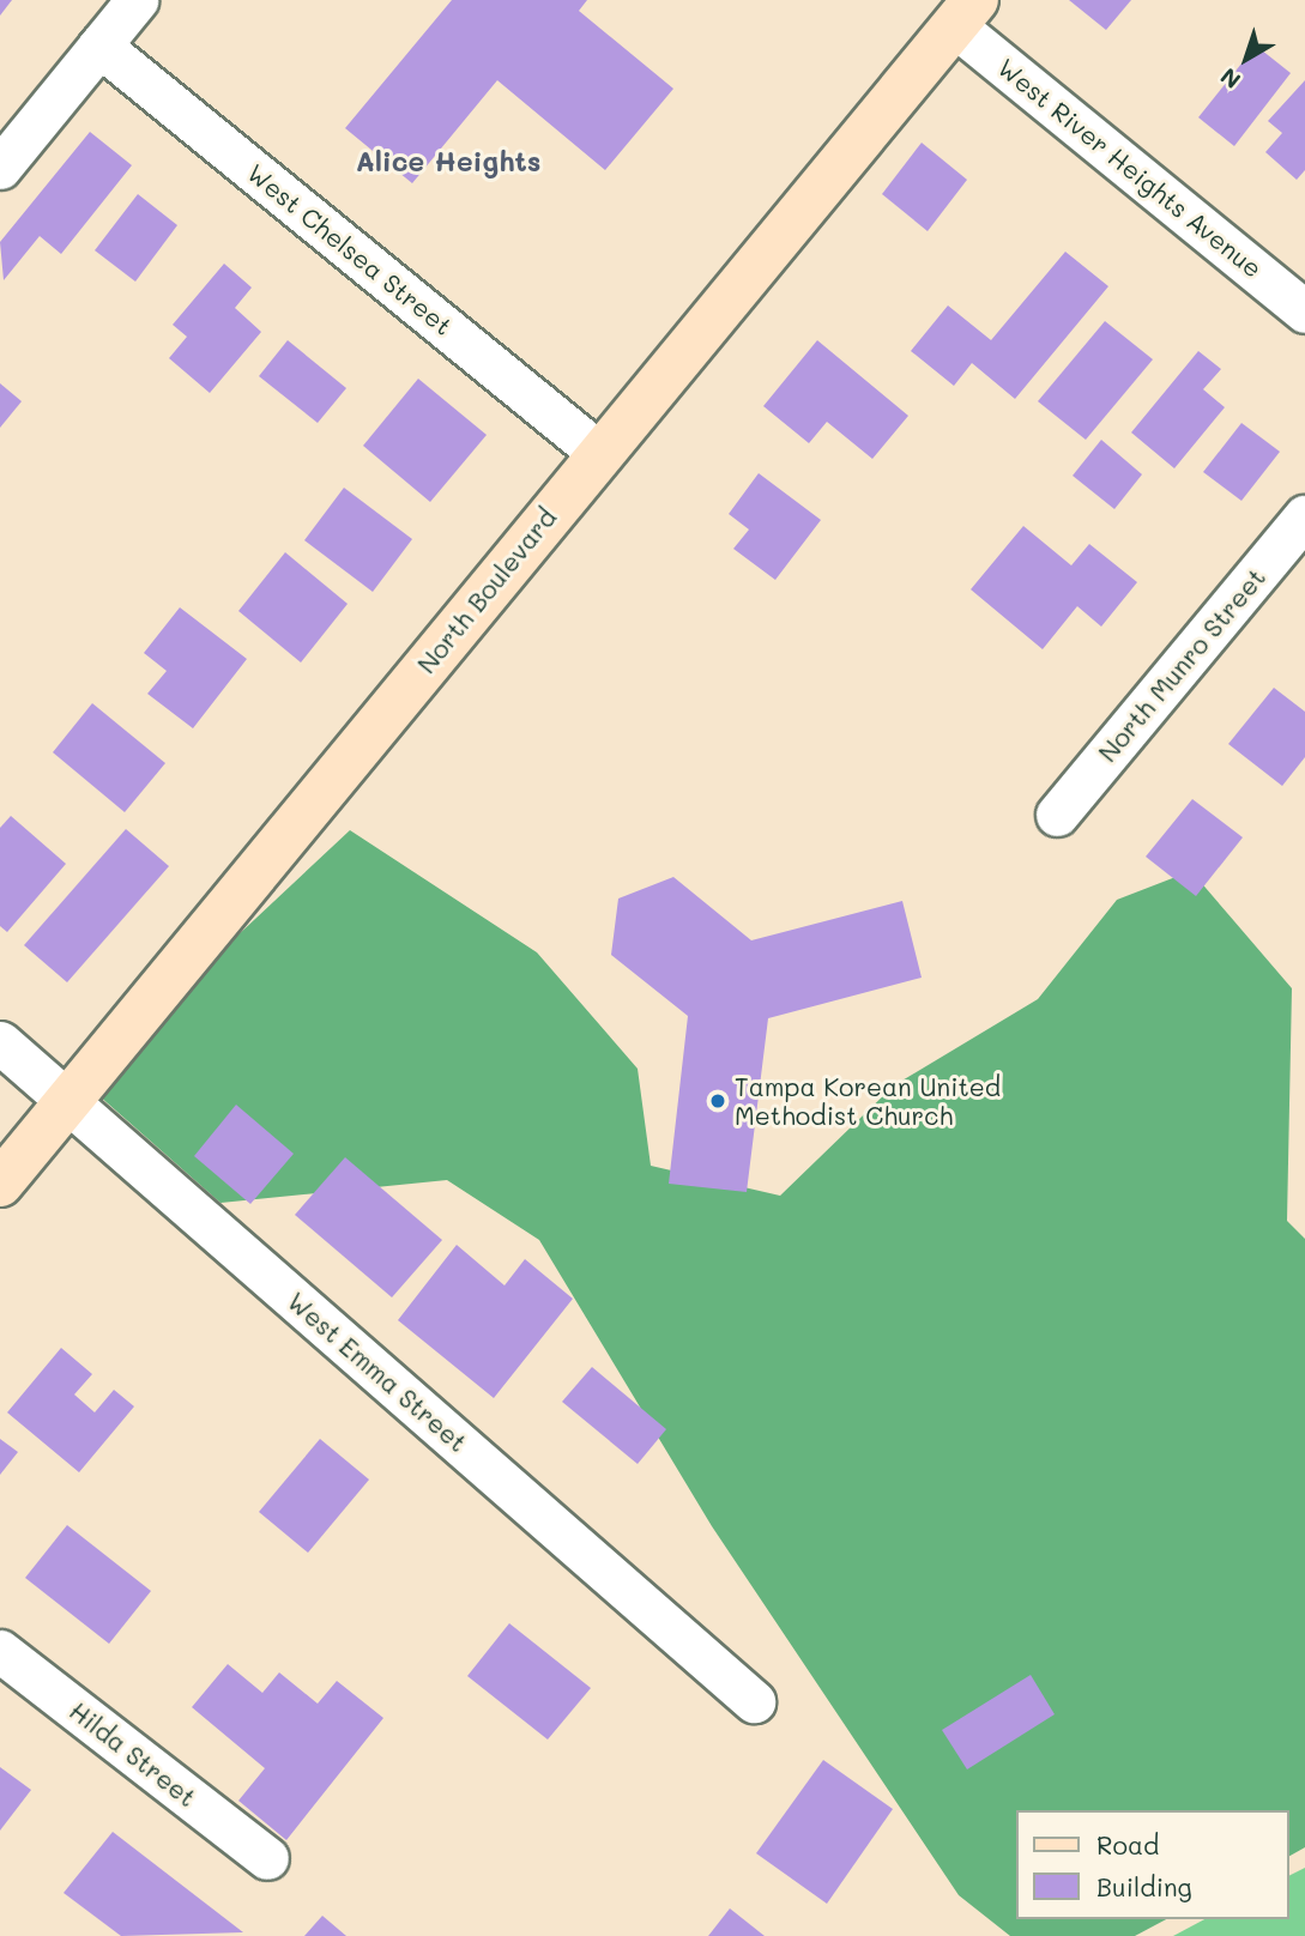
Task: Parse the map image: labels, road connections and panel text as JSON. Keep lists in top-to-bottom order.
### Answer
{
  "streets": {
    "street": [
      "West River Heights Avenue",
      "West Chelsea Street",
      "North Boulevard",
      "North Munro Street",
      "West Emma Street",
      "Hilda Street"
    ]
  },
  "crossings": [
    ["West River Heights Avenue", "North Boulevard"],
    ["West Chelsea Street", "North Boulevard"],
    ["North Boulevard", "West Emma Street"]
  ],
  "districts": ["Alice Heights"],
  "places": ["Tampa Korean United Methodist Church"],
  "legend": ["Road", "Building"],
  "north": "bottom left"
}
